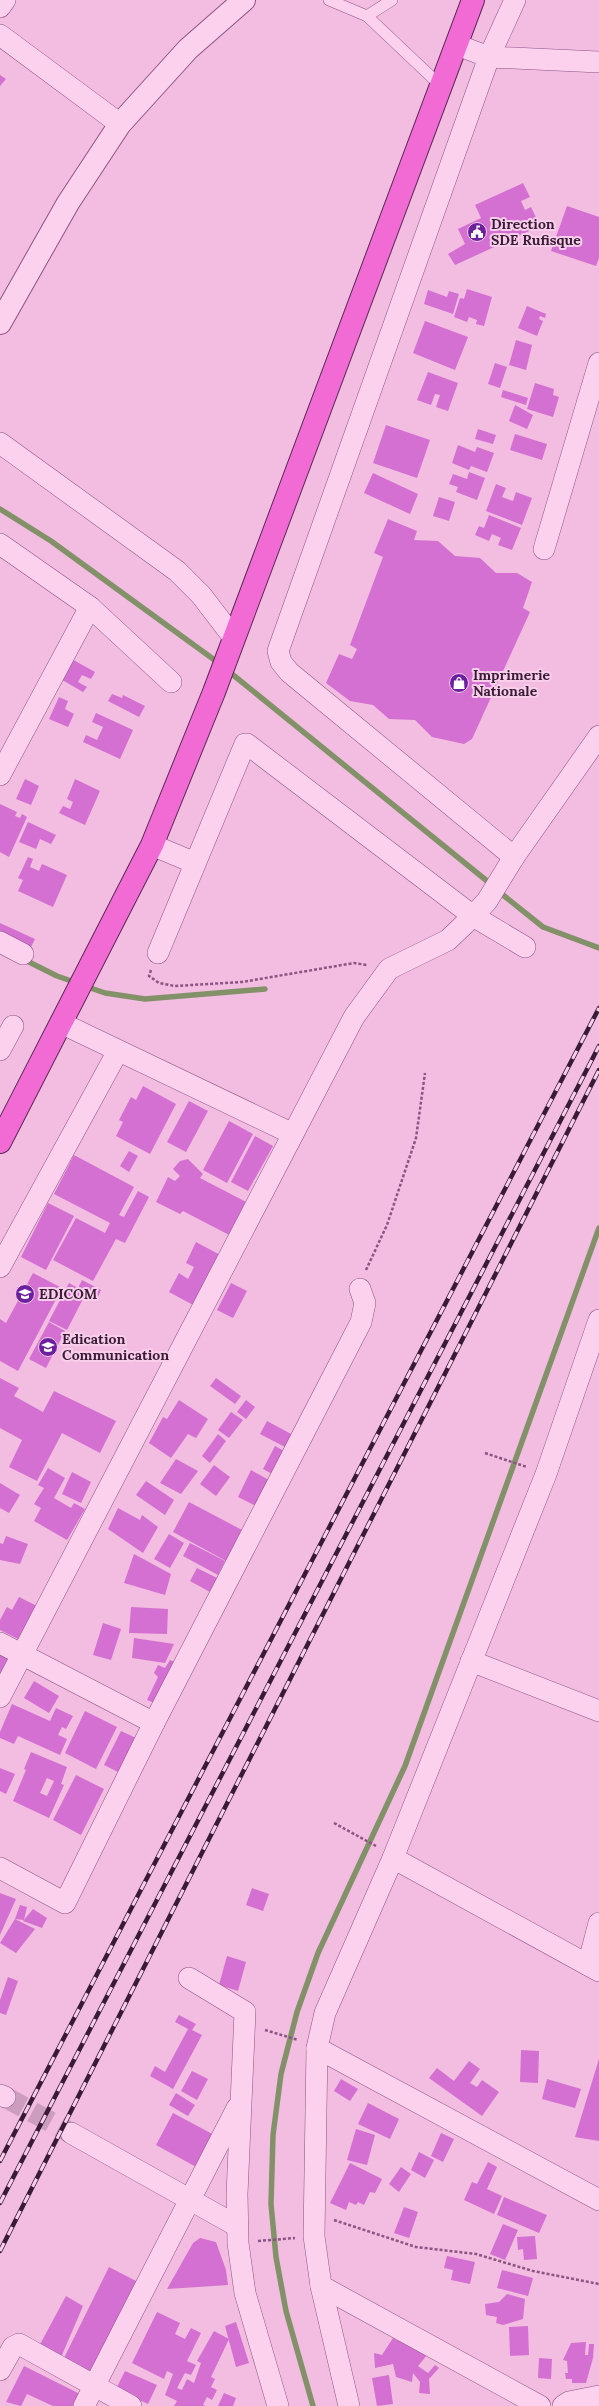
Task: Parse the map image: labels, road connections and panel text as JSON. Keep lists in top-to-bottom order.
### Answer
{
  "places": {
    "public building": ["Direction SDE Rufisque"],
    "shop": ["Imprimerie Nationale"],
    "school or university": ["EDICOM", "Edication Communication"]
  }
}
